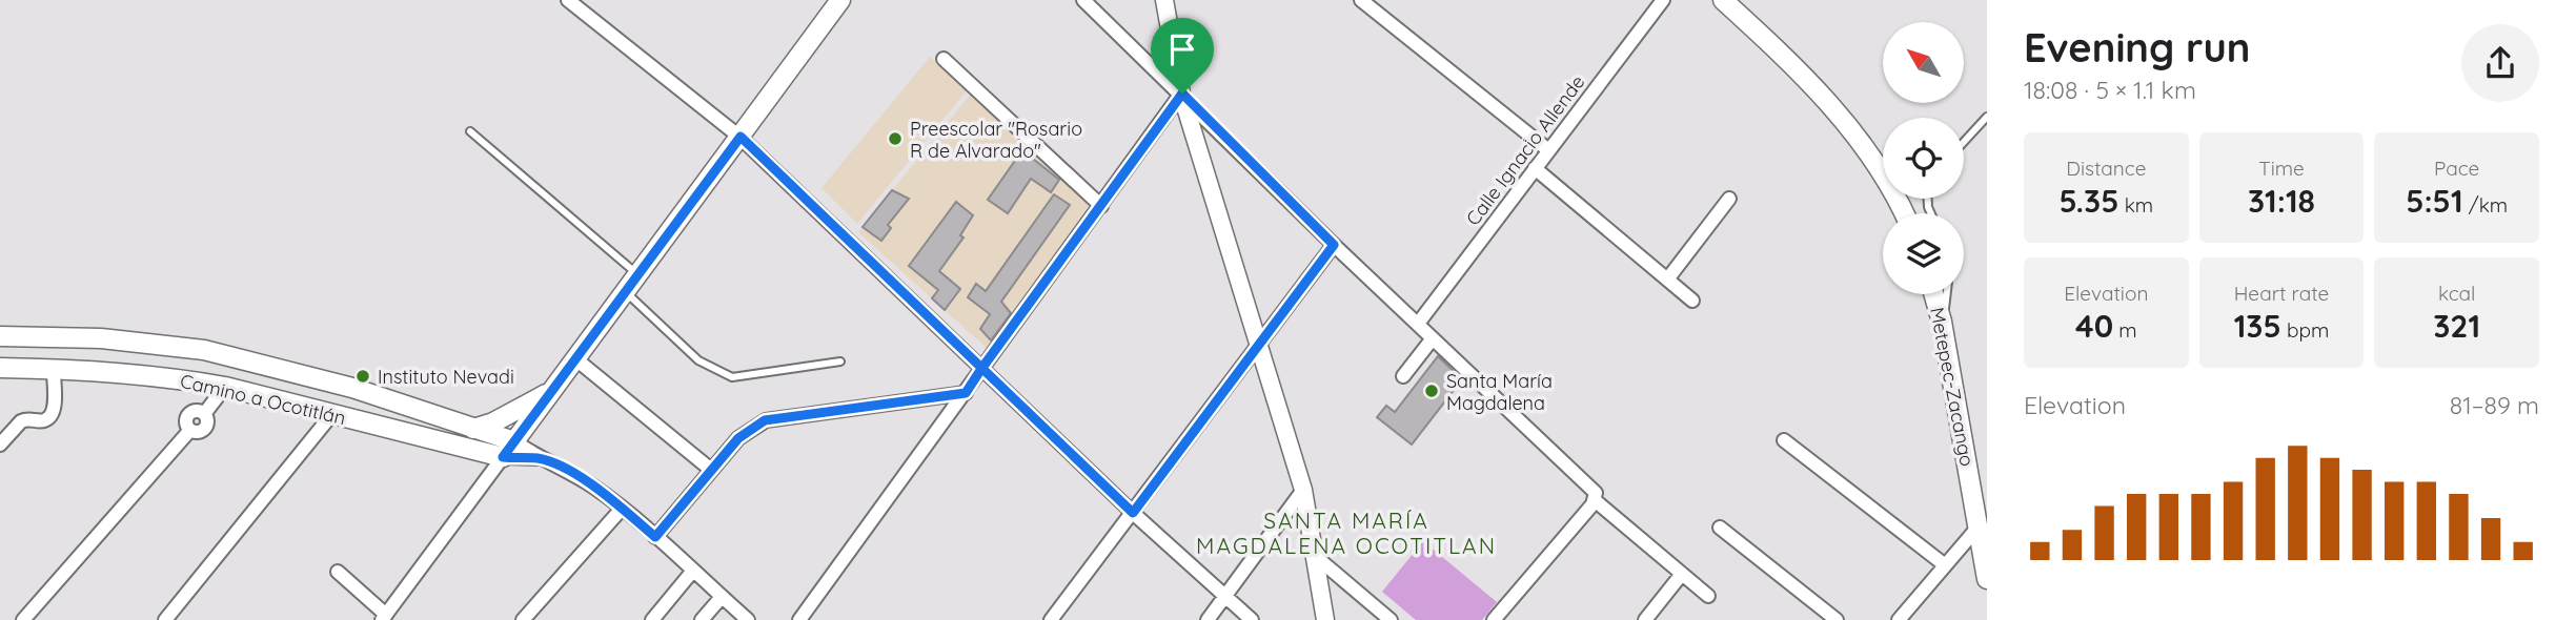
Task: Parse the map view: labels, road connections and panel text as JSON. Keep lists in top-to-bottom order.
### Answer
{
  "streets": {
    "main road": ["Metepec-Zacango", "Camino a Ocotitlán"],
    "street": ["Calle Ignacio Allende"]
  },
  "districts": ["SANTA MARÍA MAGDALENA OCOTITLAN"],
  "places": ["Preescolar \"Rosario R de Alvarado\"", "Instituto Nevadi", "Santa María Magdalena"],
  "north": "top left",
  "page": {
    "heading": ["Evening run", "18:08 · 5 × 1.1 km"],
    "stats": [
      ["Distance", "5.35 km"],
      ["Time", "31:18"],
      ["Pace", "5:51 /km"],
      ["Elevation", "40 m"],
      ["Heart rate", "135 bpm"],
      ["kcal", "321"]
    ],
    "chart": ["Elevation", "81–89 m"]
  }
}
